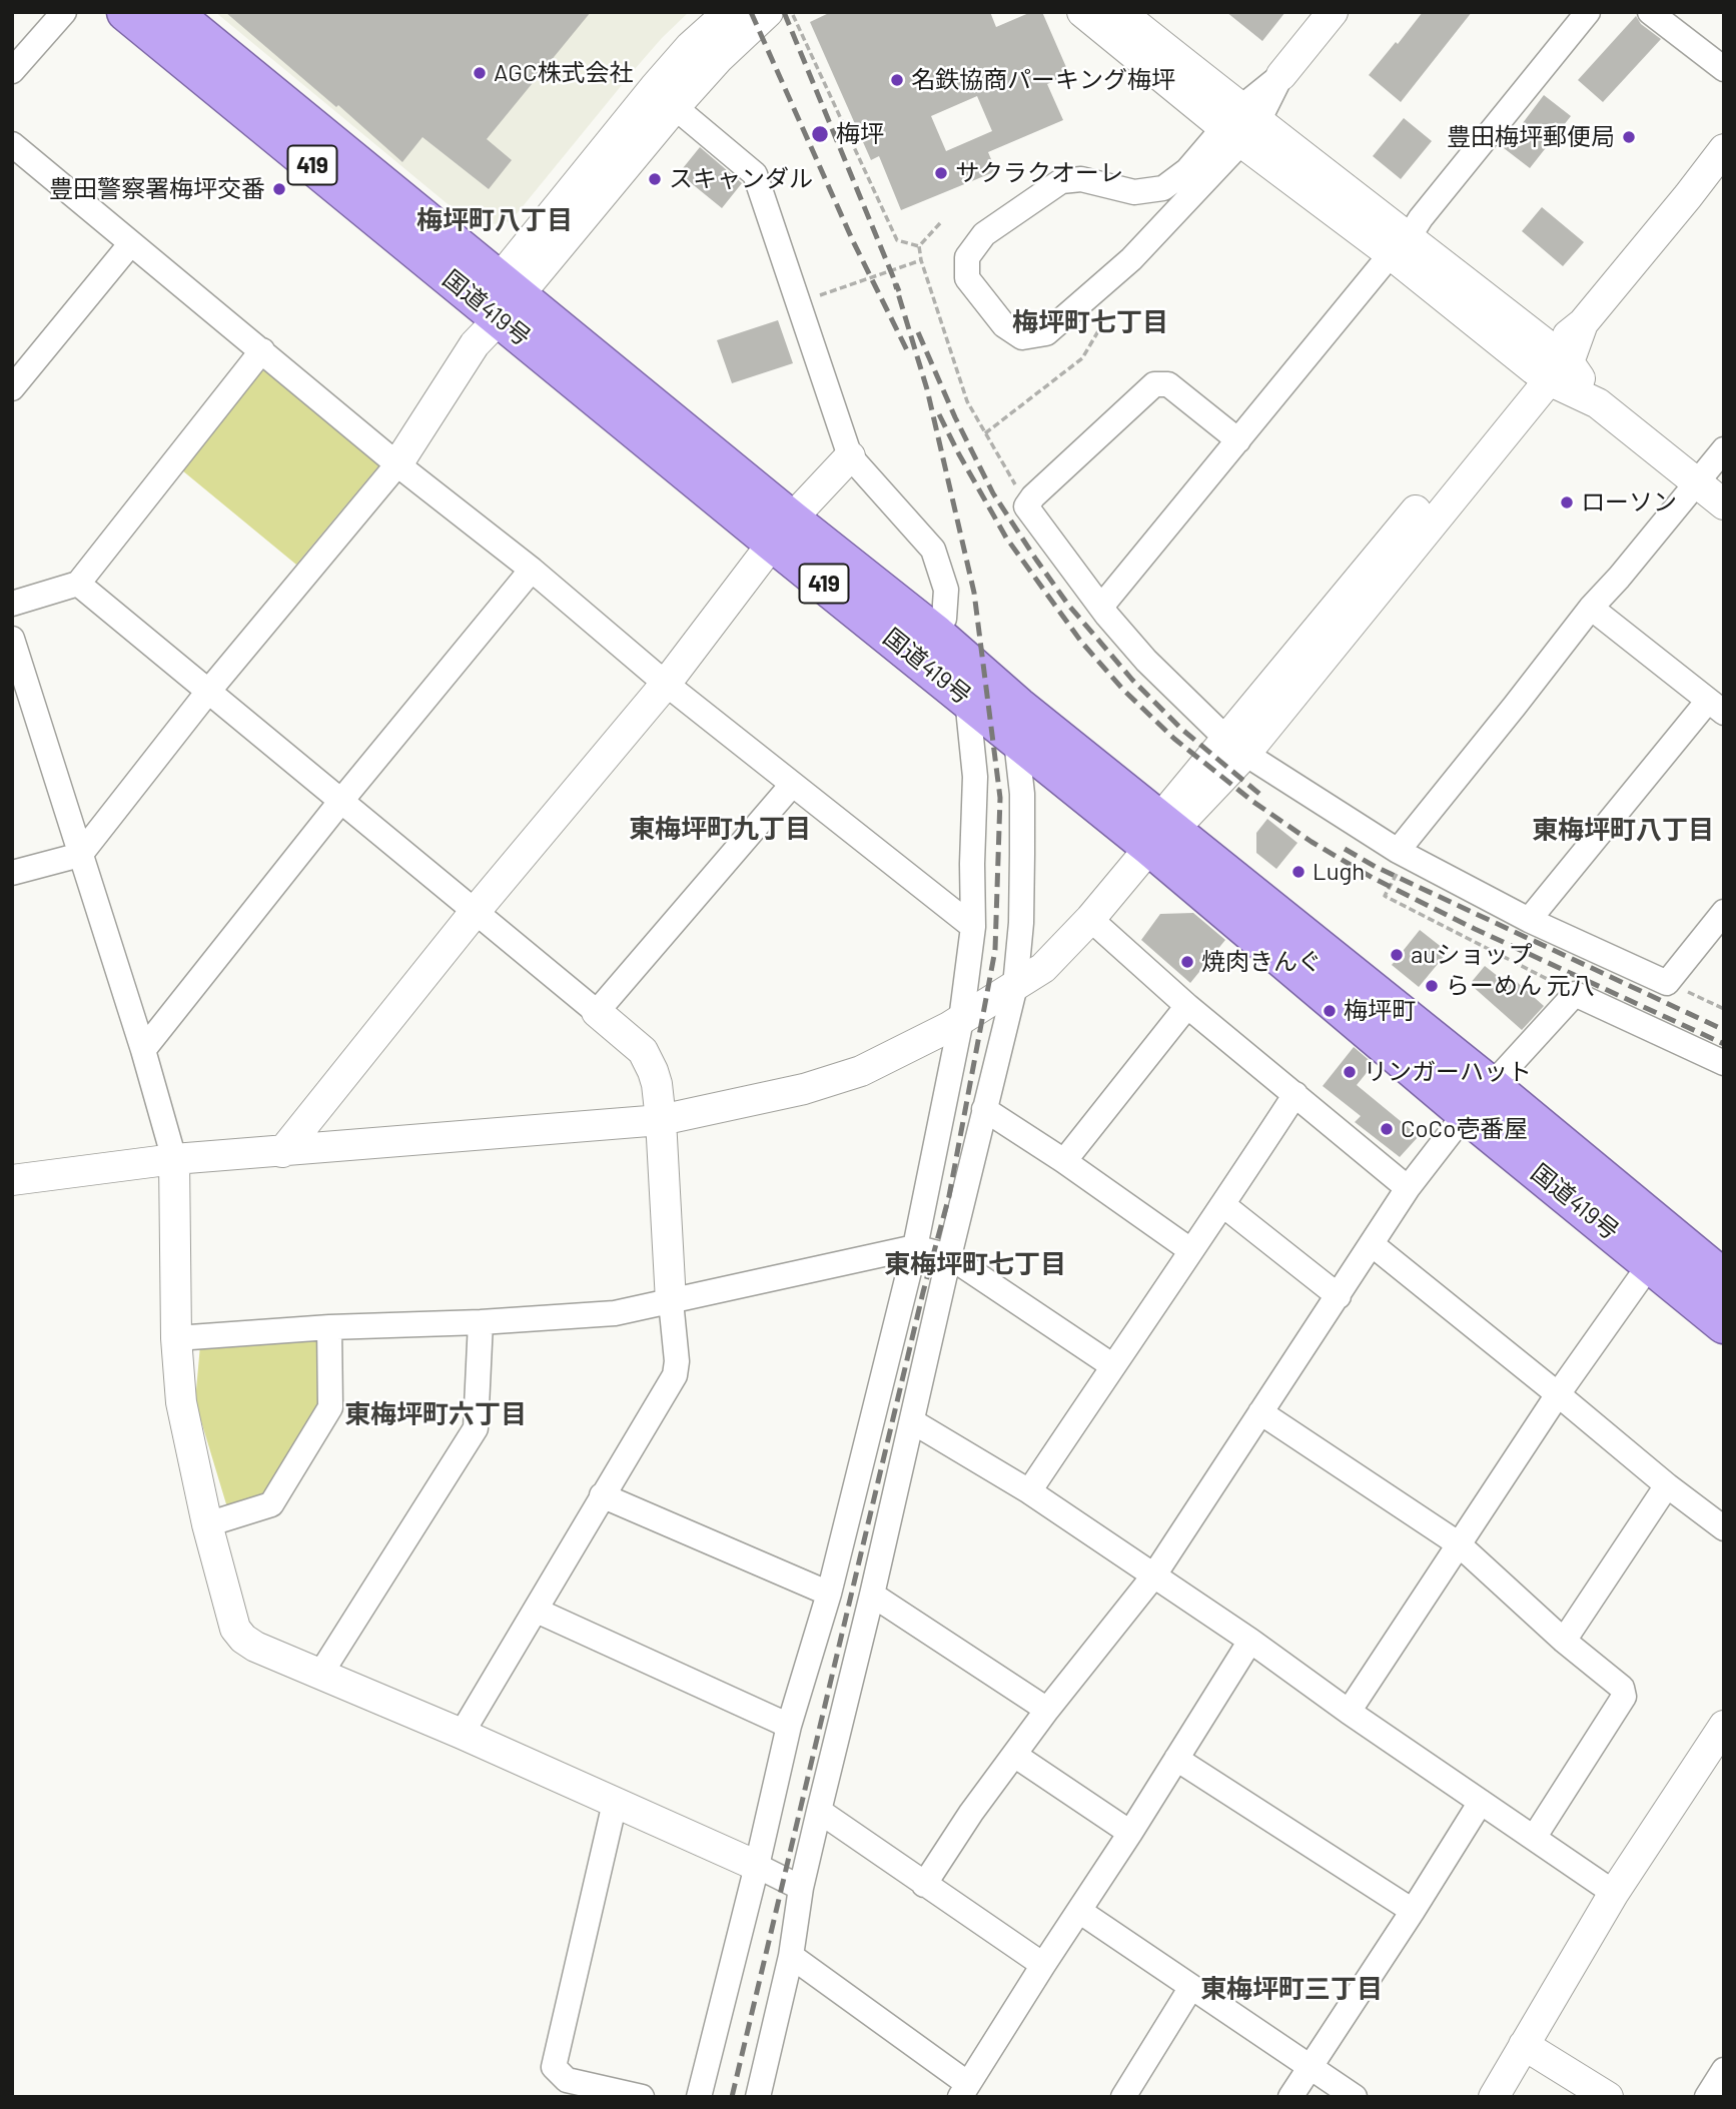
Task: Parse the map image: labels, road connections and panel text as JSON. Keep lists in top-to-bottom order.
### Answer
{
  "streets": {
    "highway": ["419", "国道419号"]
  },
  "districts": [
    "梅坪町八丁目",
    "梅坪町七丁目",
    "東梅坪町九丁目",
    "東梅坪町八丁目",
    "東梅坪町七丁目",
    "東梅坪町六丁目",
    "東梅坪町三丁目"
  ],
  "places": [
    "AGC株式会社",
    "名鉄協商パーキング梅坪",
    "梅坪",
    "豊田梅坪郵便局",
    "サクラクオーレ",
    "スキャンダル",
    "豊田警察署梅坪交番",
    "ローソン",
    "Lugh",
    "auショップ",
    "焼肉きんぐ",
    "らーめん 元八",
    "梅坪町",
    "リンガーハット",
    "CoCo壱番屋"
  ]
}
